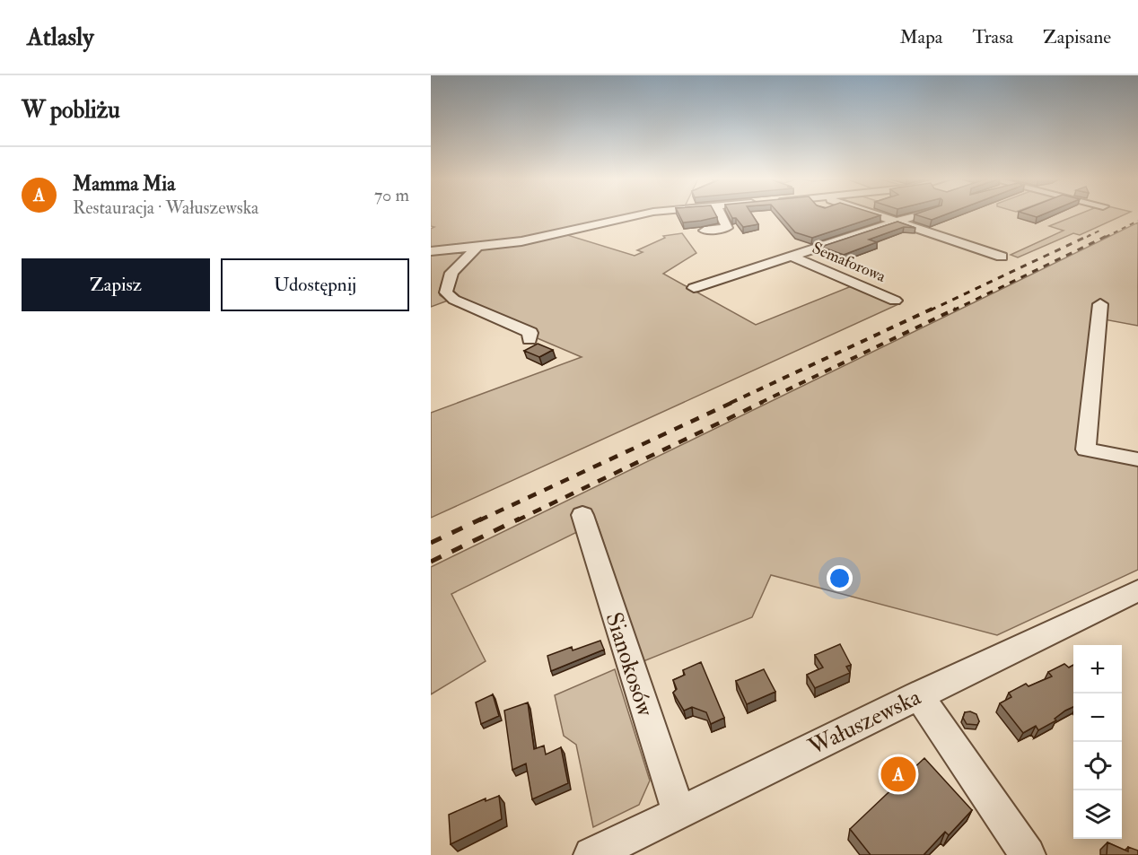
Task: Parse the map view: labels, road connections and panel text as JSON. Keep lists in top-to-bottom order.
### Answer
{
  "streets": {
    "street": ["Semaforowa", "Sianokosów", "Wałuszewska"]
  },
  "crossings": [
    ["Sianokosów", "Wałuszewska"]
  ],
  "page": {
    "header": "Atlasly",
    "nav": ["Mapa", "Trasa", "Zapisane"],
    "heading": "W pobliżu",
    "list": [
      {
        "mark": "A",
        "name": "Mamma Mia",
        "note": "Restauracja · Wałuszewska",
        "value": "70 m"
      }
    ],
    "buttons": ["Zapisz", "Udostępnij"],
    "map_buttons": ["+", "−"],
    "pins": "A"
  }
}
